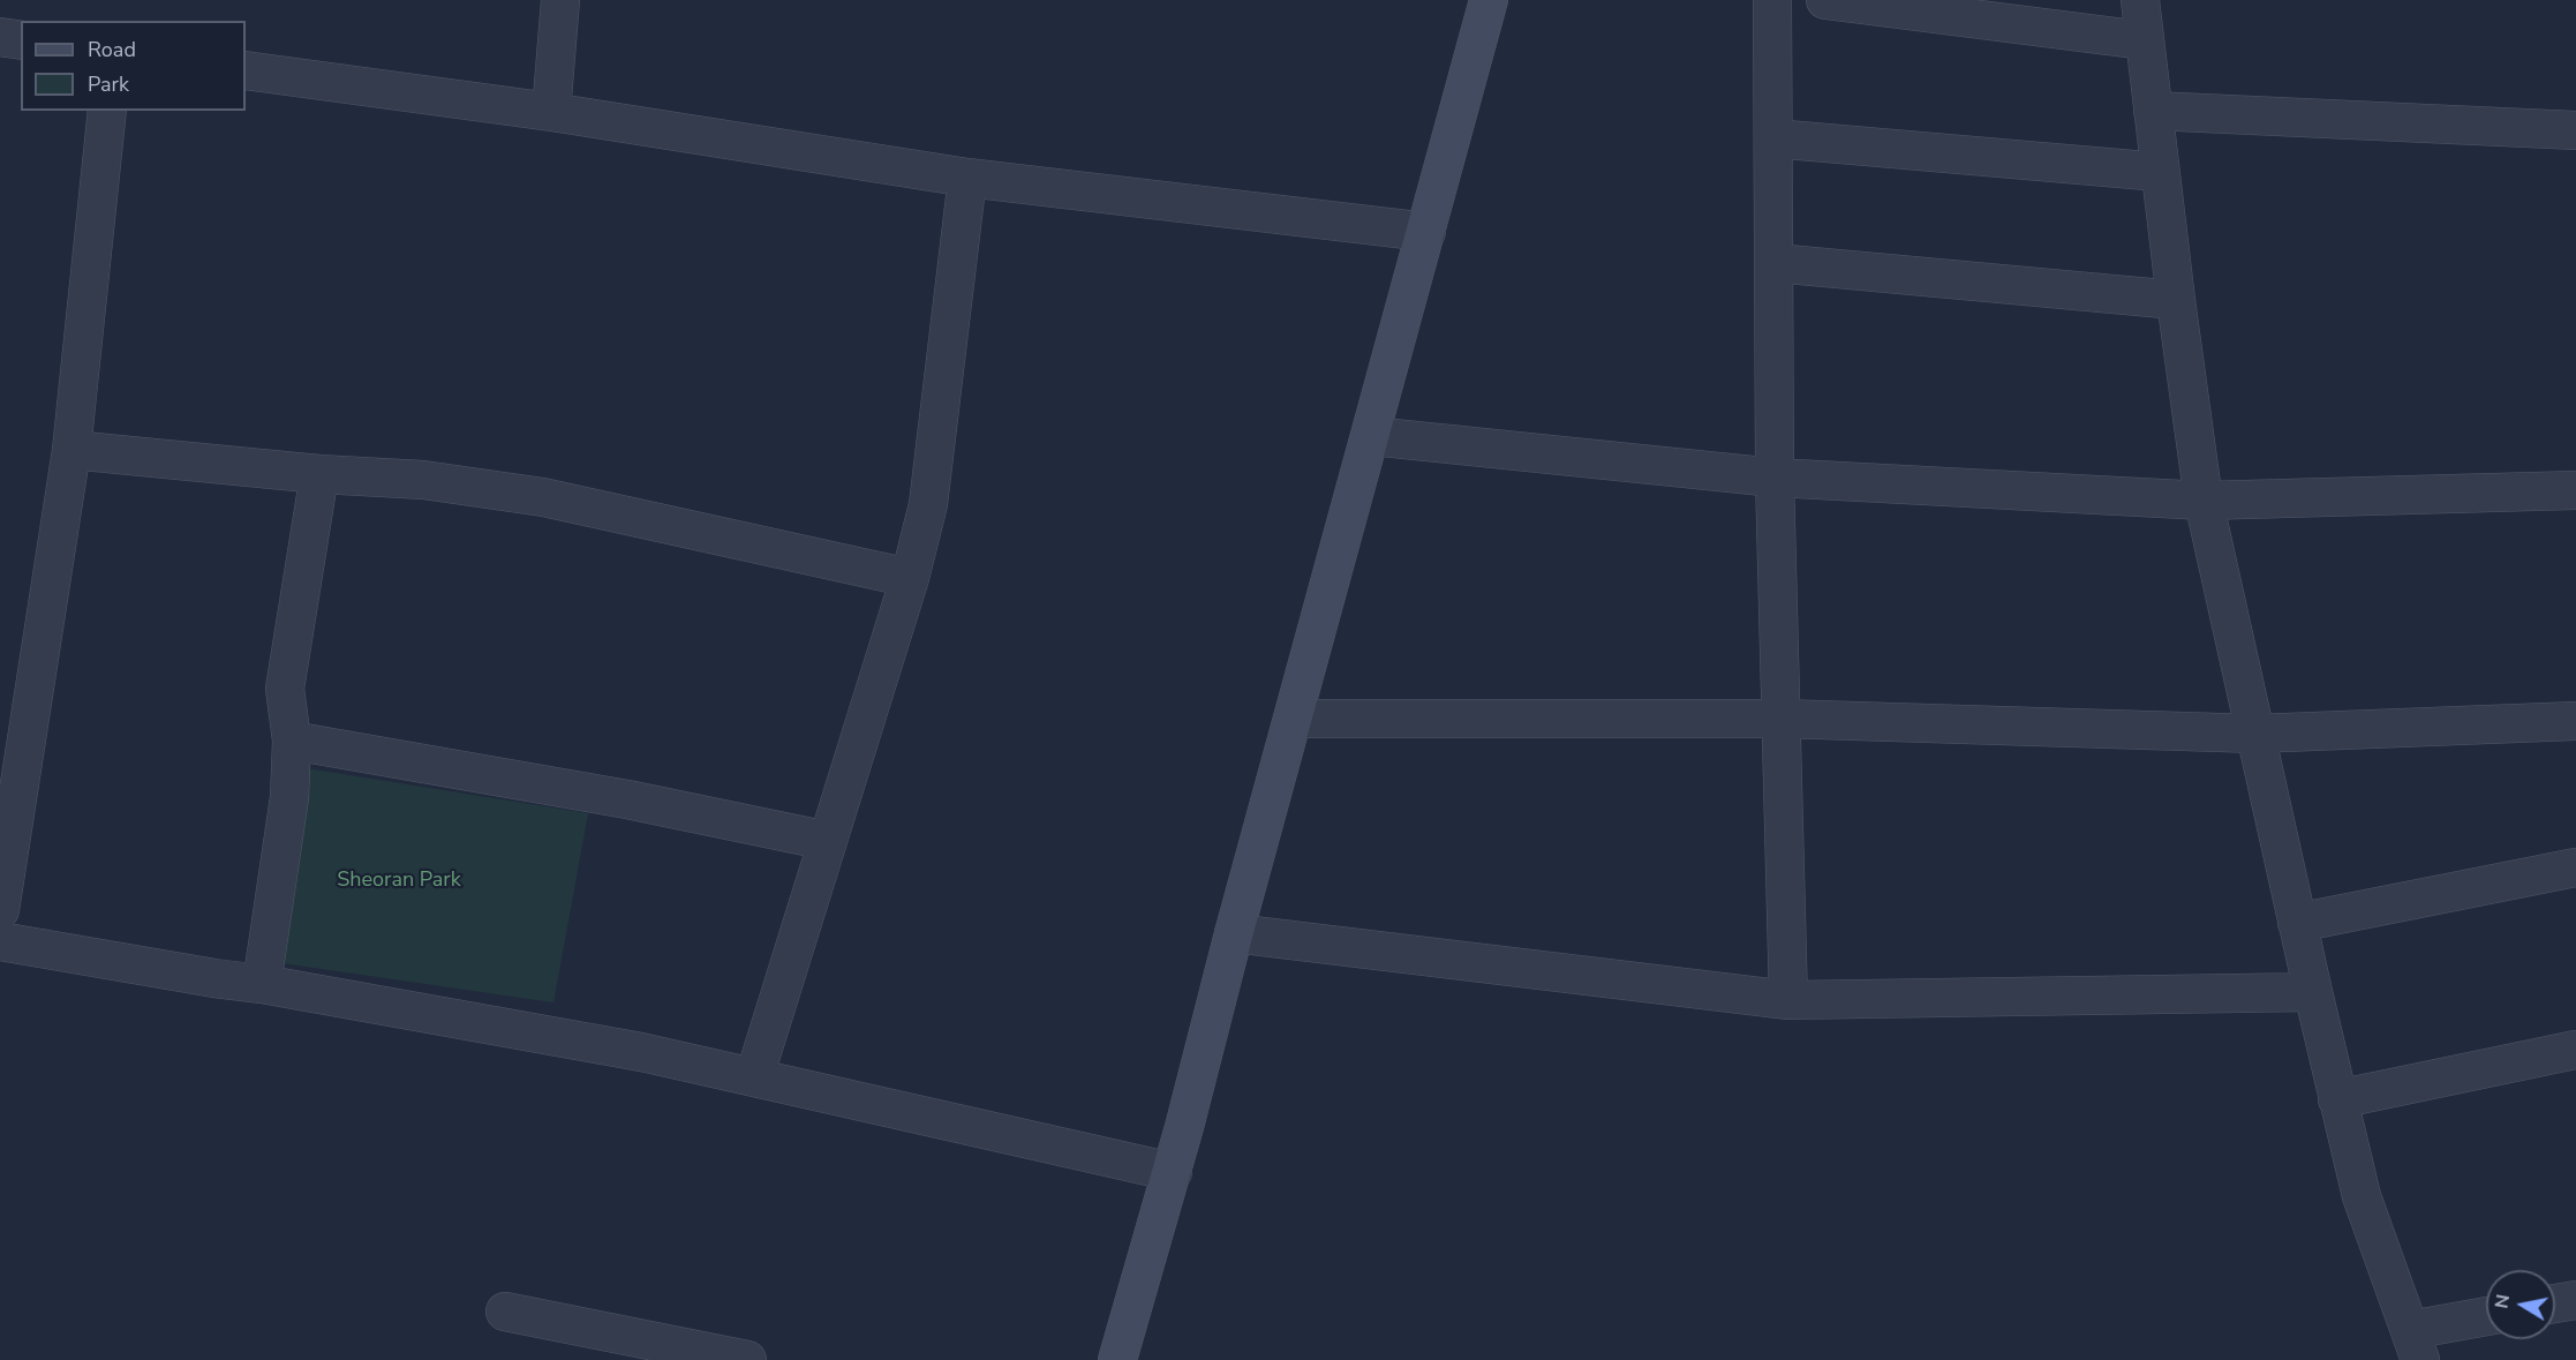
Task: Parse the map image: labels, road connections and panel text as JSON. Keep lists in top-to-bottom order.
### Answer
{
  "parks": ["Sheoran Park"],
  "legend": ["Road", "Park"],
  "north": "left"
}
